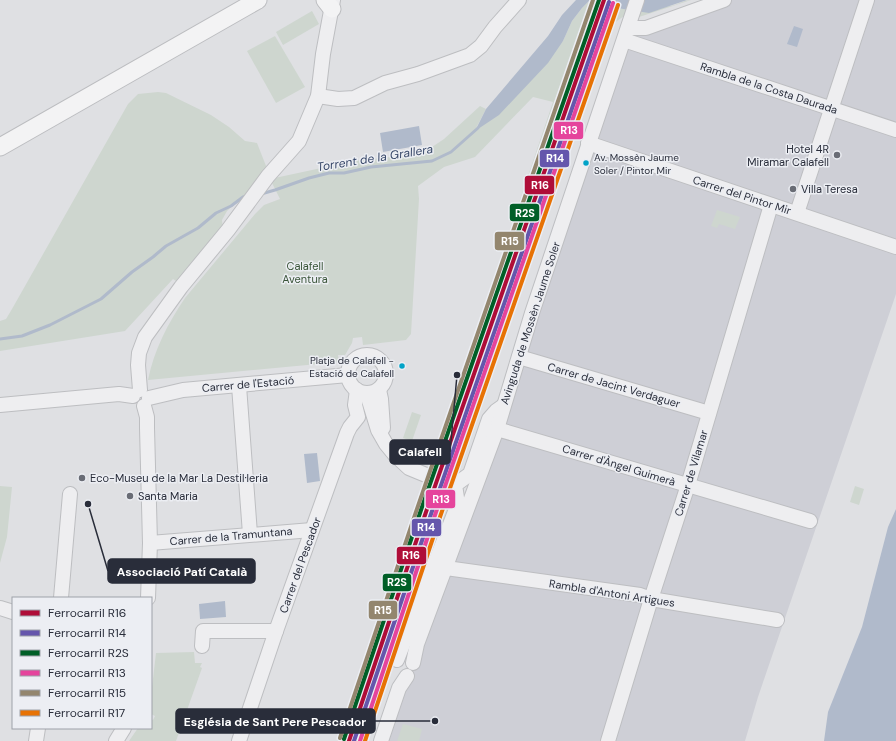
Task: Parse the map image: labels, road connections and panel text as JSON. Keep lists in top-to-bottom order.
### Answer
{
  "streets": {
    "street": [
      "Rambla de la Costa Daurada",
      "Carrer del Pintor Mir",
      "Avinguda de Mossèn Jaume Soler",
      "Carrer de l'Estació",
      "Carrer de Jacint Verdaguer",
      "Carrer d'Àngel Guimerà",
      "Carrer de Vilamar",
      "Carrer de la Tramuntana",
      "Carrer del Pescador",
      "Rambla d'Antoni Artigues"
    ]
  },
  "crossings": [
    ["Rambla de la Costa Daurada", "Avinguda de Mossèn Jaume Soler"],
    ["Carrer del Pintor Mir", "Avinguda de Mossèn Jaume Soler"],
    ["Carrer del Pintor Mir", "Carrer de Vilamar"],
    ["Avinguda de Mossèn Jaume Soler", "Carrer de Jacint Verdaguer"],
    ["Avinguda de Mossèn Jaume Soler", "Carrer d'Àngel Guimerà"],
    ["Avinguda de Mossèn Jaume Soler", "Rambla d'Antoni Artigues"],
    ["Carrer de l'Estació", "Carrer del Pescador"],
    ["Carrer de Jacint Verdaguer", "Carrer de Vilamar"],
    ["Carrer d'Àngel Guimerà", "Carrer de Vilamar"],
    ["Carrer de Vilamar", "Rambla d'Antoni Artigues"],
    ["Carrer de la Tramuntana", "Carrer del Pescador"]
  ],
  "water": ["Torrent de la Grallera"],
  "parks": ["Calafell Aventura"],
  "places": [
    "Hotel 4R Miramar Calafell",
    "Av. Mossèn Jaume Soler / Pintor Mir",
    "Villa Teresa",
    "Platja de Calafell - Estació de Calafell",
    "Calafell",
    "Eco-Museu de la Mar La Destil·leria",
    "Santa Maria",
    "Associació Patí Català",
    "Església de Sant Pere Pescador"
  ],
  "lines": [
    "rail line R16",
    "rail line R2S",
    "rail line R15",
    "rail line R14",
    "rail line R13",
    "rail line R17"
  ],
  "legend": [
    "Ferrocarril R16",
    "Ferrocarril R14",
    "Ferrocarril R2S",
    "Ferrocarril R13",
    "Ferrocarril R15",
    "Ferrocarril R17"
  ]
}
